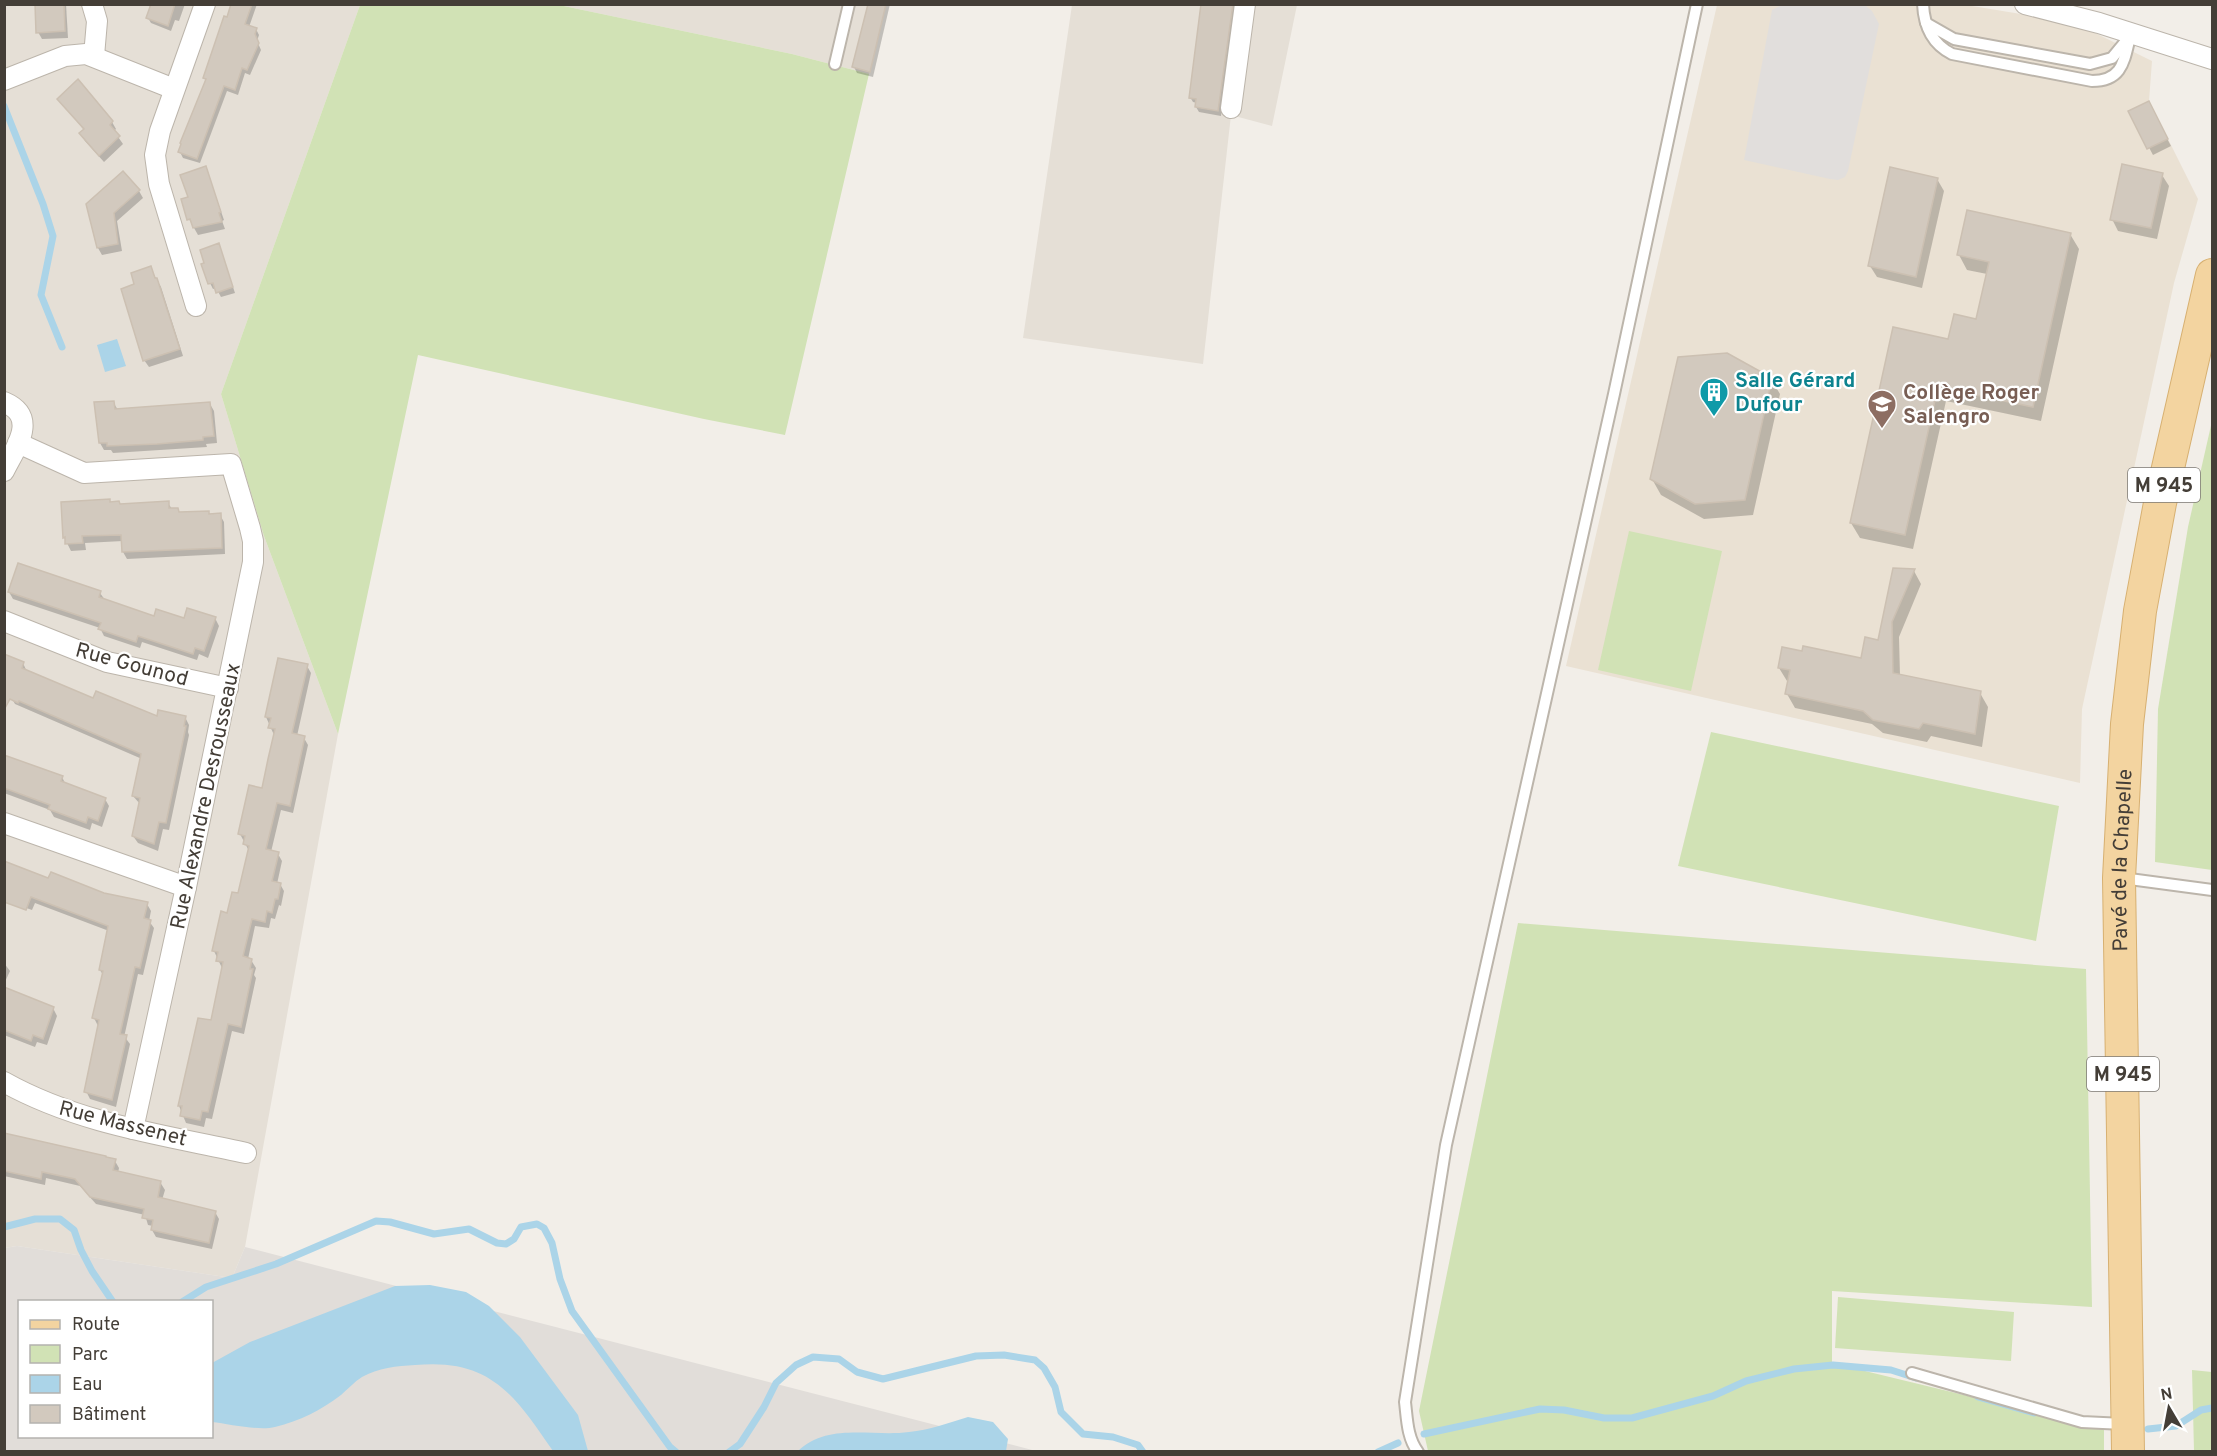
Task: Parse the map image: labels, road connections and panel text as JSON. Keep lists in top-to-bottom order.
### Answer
{
  "streets": {
    "main road": ["M 945", "Pavé de la Chapelle"],
    "street": ["Rue Gounod", "Rue Alexandre Desrousseaux", "Rue Massenet"]
  },
  "crossings": [
    ["Rue Gounod", "Rue Alexandre Desrousseaux"],
    ["Rue Alexandre Desrousseaux", "Rue Massenet"]
  ],
  "places": {
    "building": ["Salle Gérard Dufour"],
    "school or university": ["Collège Roger Salengro"]
  },
  "legend": [
    "Route",
    "Parc",
    "Eau",
    "Bâtiment"
  ],
  "north": "top"
}
